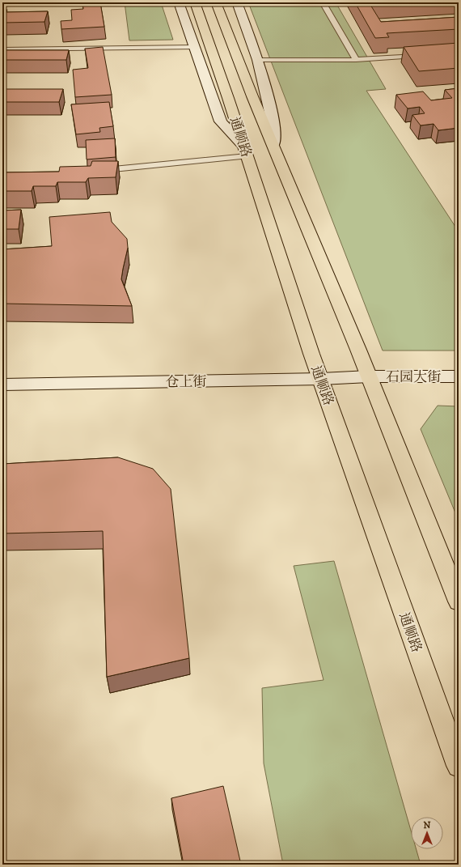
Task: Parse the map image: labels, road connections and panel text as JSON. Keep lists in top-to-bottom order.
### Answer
{
  "streets": {
    "main road": ["通顺路"],
    "street": ["石园大街", "仓上街"]
  },
  "crossings": [
    ["通顺路", "石园大街"],
    ["通顺路", "仓上街"],
    ["石园大街", "仓上街"]
  ],
  "north": "top"
}
